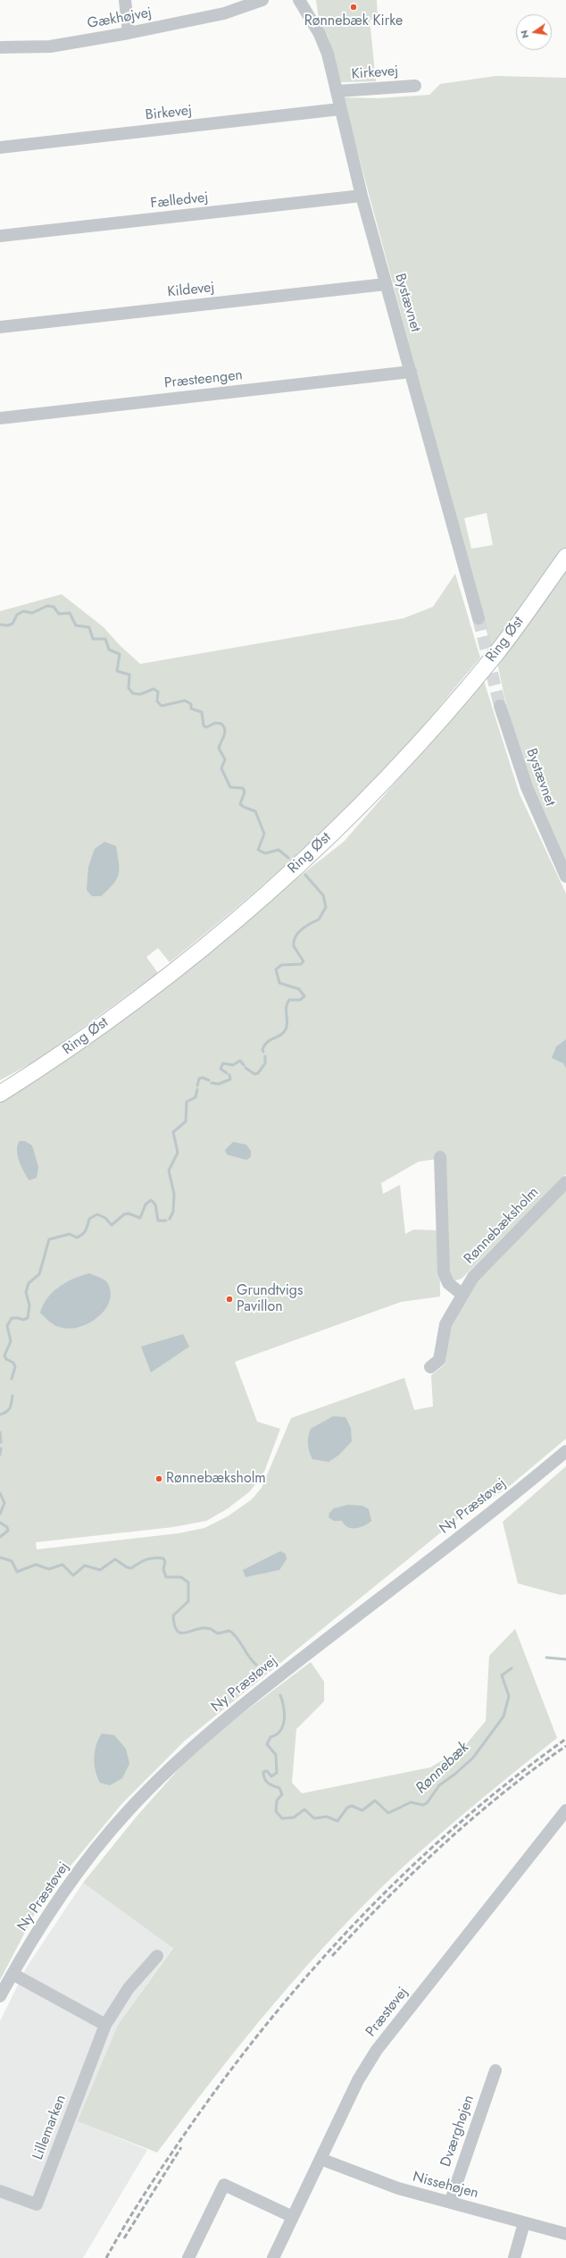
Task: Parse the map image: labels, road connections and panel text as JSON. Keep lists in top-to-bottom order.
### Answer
{
  "streets": {
    "main road": ["Ring Øst"],
    "street": [
      "Gækhøjvej",
      "Kirkevej",
      "Birkevej",
      "Fælledvej",
      "Kildevej",
      "Bystævnet",
      "Præsteengen",
      "Rønnebæksholm",
      "Ny Præstøvej",
      "Præstøvej",
      "Lillemarken",
      "Dværghøjen",
      "Nissehøjen"
    ]
  },
  "crossings": [
    ["Kirkevej", "Bystævnet"],
    ["Birkevej", "Bystævnet"],
    ["Fælledvej", "Bystævnet"],
    ["Kildevej", "Bystævnet"],
    ["Bystævnet", "Præsteengen"],
    ["Præstøvej", "Nissehøjen"],
    ["Dværghøjen", "Nissehøjen"]
  ],
  "water": ["Rønnebæk"],
  "places": ["Rønnebæk Kirke", "Grundtvigs Pavillon", "Rønnebæksholm"],
  "north": "left"
}
